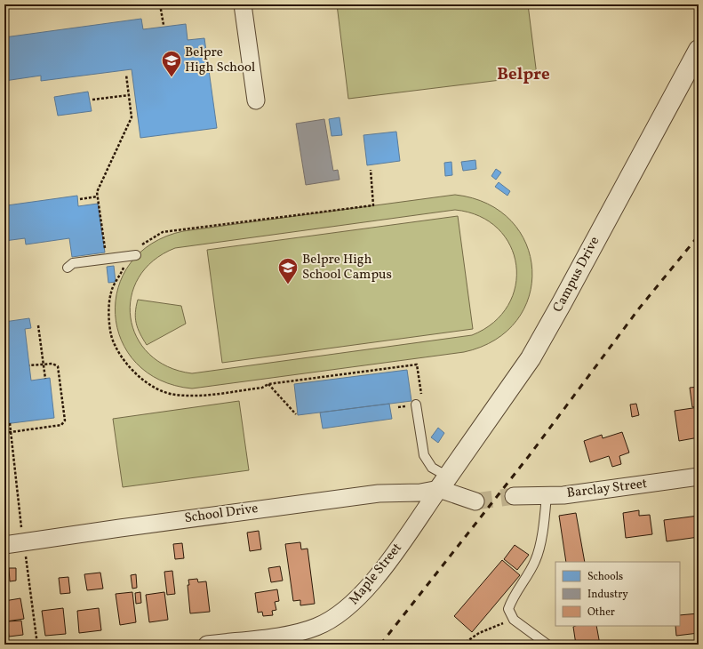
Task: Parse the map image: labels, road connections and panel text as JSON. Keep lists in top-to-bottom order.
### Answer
{
  "streets": {
    "street": [
      "Campus Drive",
      "Barclay Street",
      "School Drive",
      "Maple Street"
    ]
  },
  "crossings": [
    ["Campus Drive", "School Drive"],
    ["Campus Drive", "Maple Street"],
    ["School Drive", "Maple Street"]
  ],
  "districts": ["Belpre"],
  "places": {
    "school or university": ["Belpre High School", "Belpre High School Campus"]
  },
  "legend": ["Schools", "Industry", "Other"]
}
